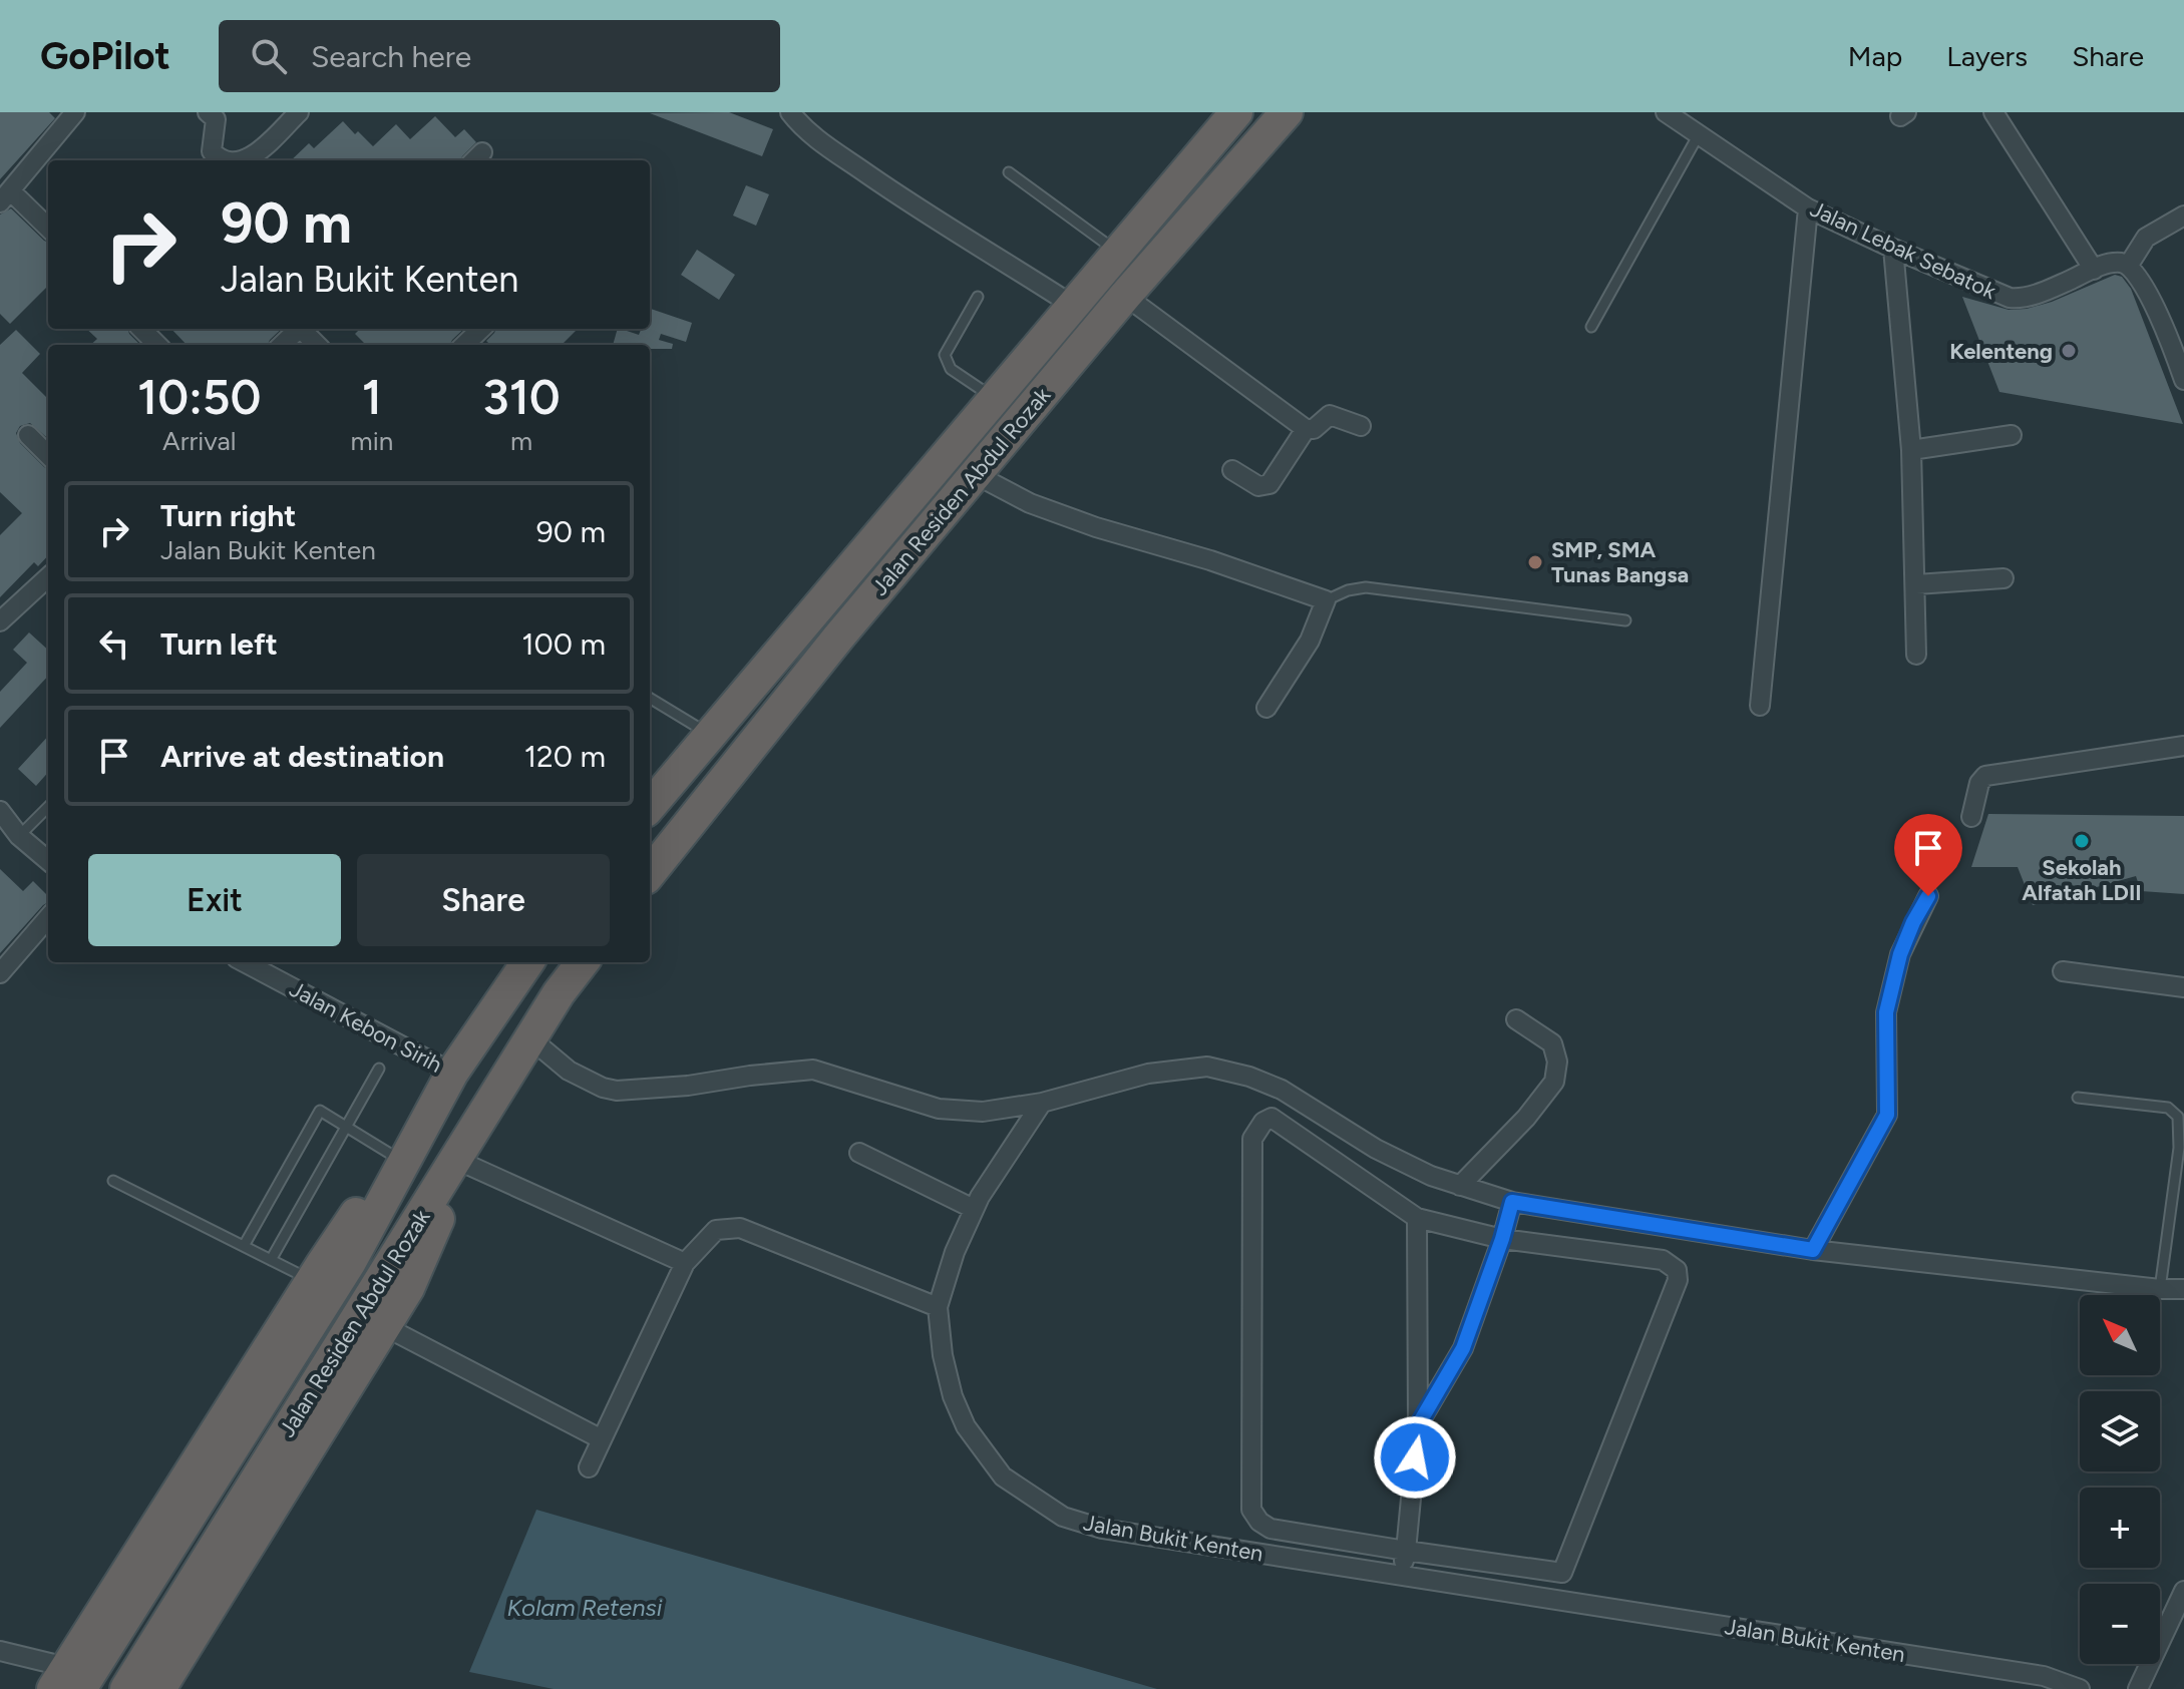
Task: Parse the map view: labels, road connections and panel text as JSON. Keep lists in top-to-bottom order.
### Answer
{
  "streets": {
    "highway": ["Jalan Residen Abdul Rozak"],
    "street": ["Jalan Lebak Sebatok", "Jalan Kebon Sirih", "Jalan Bukit Kenten"]
  },
  "crossings": [
    ["Jalan Residen Abdul Rozak", "Jalan Kebon Sirih"]
  ],
  "water": ["Kolam Retensi"],
  "places": ["Kelenteng", "SMP, SMA Tunas Bangsa", "Sekolah Alfatah LDII"],
  "north": "top left",
  "page": {
    "header": "GoPilot",
    "search": "Search here",
    "nav": ["Map", "Layers", "Share"],
    "turn": ["90 m", "Jalan Bukit Kenten"],
    "eta": [
      "10:50",
      "Arrival",
      "1",
      "min",
      "310",
      "m"
    ],
    "list": [
      {
        "name": "Turn right",
        "note": "Jalan Bukit Kenten",
        "value": "90 m"
      },
      {
        "name": "Turn left",
        "value": "100 m"
      },
      {
        "name": "Arrive at destination",
        "value": "120 m"
      }
    ],
    "buttons": ["Exit", "Share"],
    "map_buttons": ["+", "−"]
  }
}
